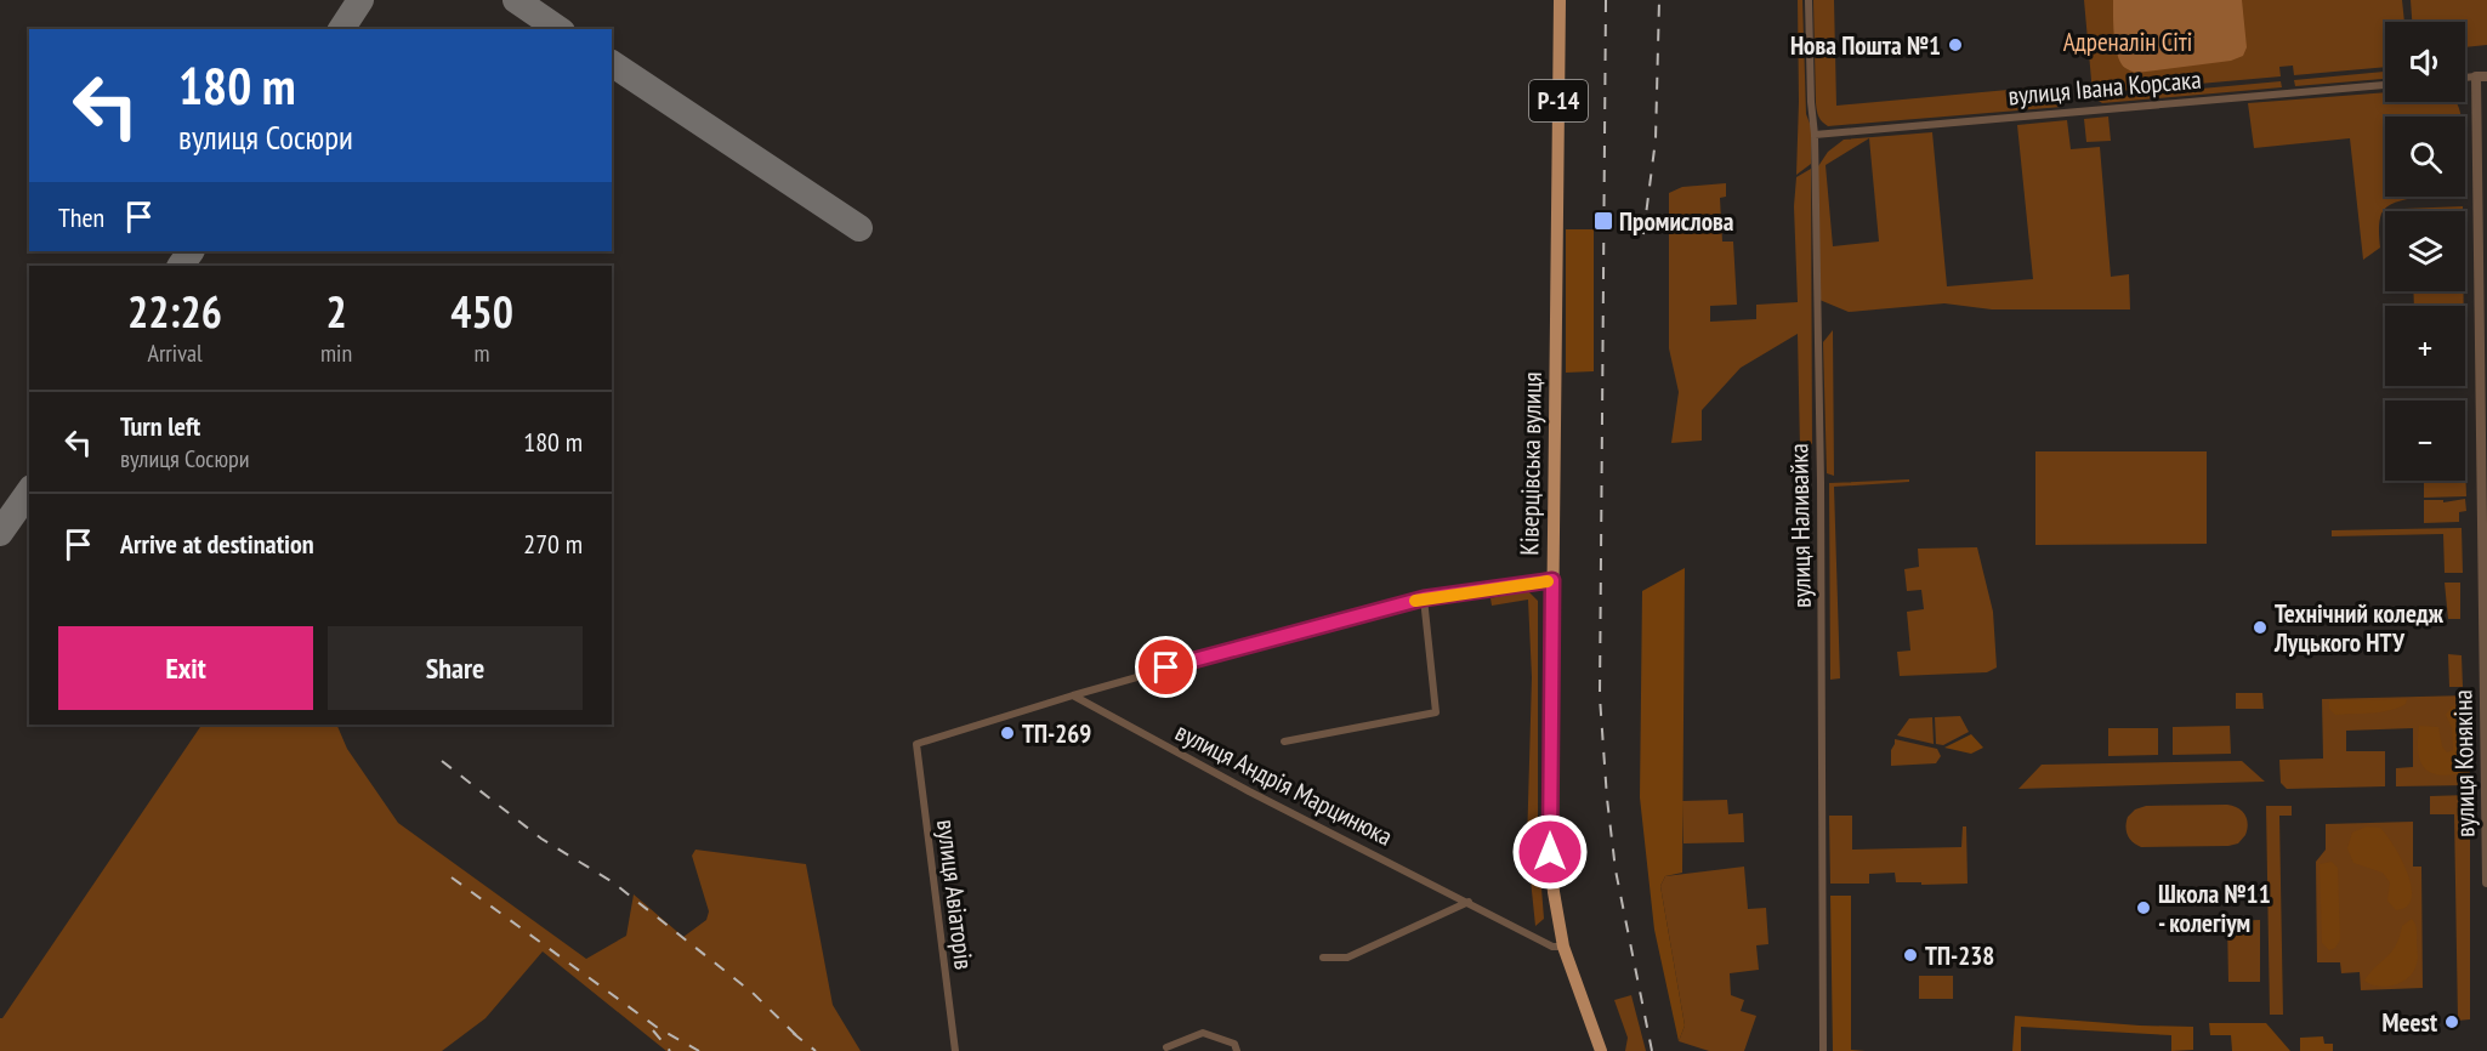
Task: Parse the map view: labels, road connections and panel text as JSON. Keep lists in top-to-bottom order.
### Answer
{
  "streets": {
    "main road": ["Р-14", "Ківерцівська вулиця"],
    "street": [
      "вулиця Івана Корсака",
      "вулиця Наливайка",
      "вулиця Конякіна",
      "вулиця Андрія Марцинюка",
      "вулиця Авіаторів"
    ]
  },
  "crossings": [
    ["вулиця Івана Корсака", "вулиця Наливайка"],
    ["Ківерцівська вулиця", "вулиця Андрія Марцинюка"],
    ["вулиця Андрія Марцинюка", "вулиця Авіаторів"]
  ],
  "parks": ["Адреналін Сіті"],
  "places": {
    "other": [
      "Нова Пошта №1",
      "Технічний коледж Луцького НТУ",
      "ТП-269",
      "Школа №11 - колегіум",
      "ТП-238",
      "Meest"
    ],
    "transit": ["Промислова"]
  },
  "page": {
    "map_buttons": ["+", "−"],
    "turn": ["180 m", "вулиця Сосюри"],
    "then": "Then",
    "eta": [
      "22:26",
      "Arrival",
      "2",
      "min",
      "450",
      "m"
    ],
    "list": [
      {
        "name": "Turn left",
        "note": "вулиця Сосюри",
        "value": "180 m"
      },
      {
        "name": "Arrive at destination",
        "value": "270 m"
      }
    ],
    "buttons": ["Exit", "Share"]
  }
}
